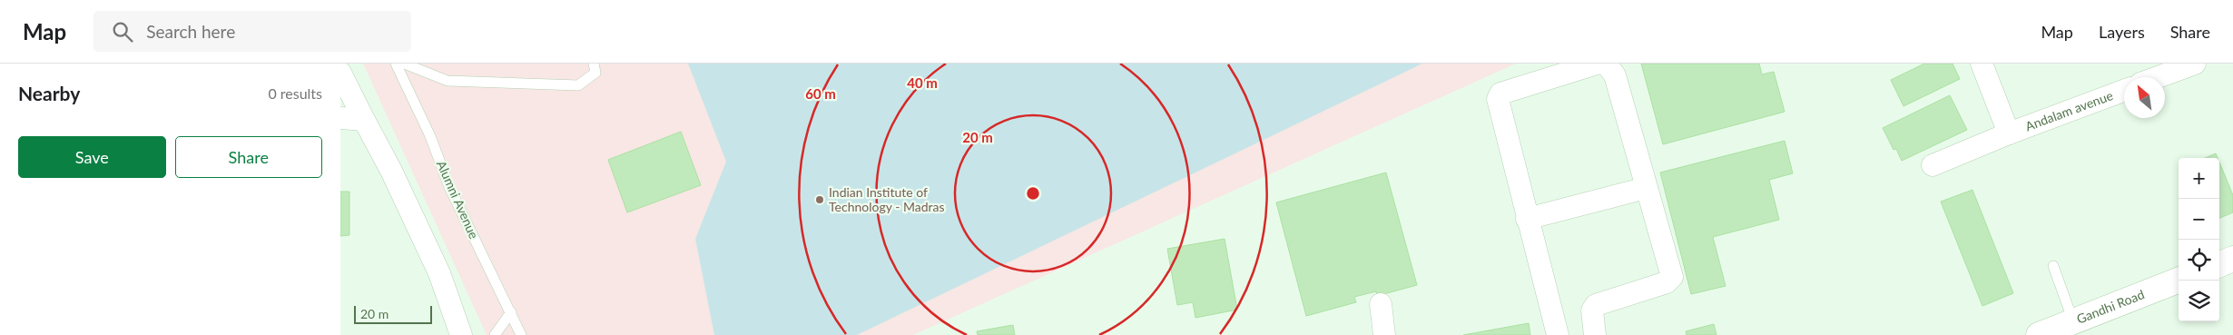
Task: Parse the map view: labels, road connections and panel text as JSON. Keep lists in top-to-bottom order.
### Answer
{
  "streets": {
    "street": ["Andalam avenue", "Gandhi Road"],
    "lane": ["Alumni Avenue"]
  },
  "places": ["Indian Institute of Technology - Madras"],
  "scale_bar": "20 m",
  "north": "top left",
  "page": {
    "header": "Map",
    "search": "Search here",
    "nav": ["Map", "Layers", "Share"],
    "heading": ["Nearby", "0 results"],
    "buttons": ["Save", "Share"],
    "map_buttons": ["+", "−"],
    "scale": "20 m"
  },
  "rings": ["40 m", "60 m", "20 m"]
}
